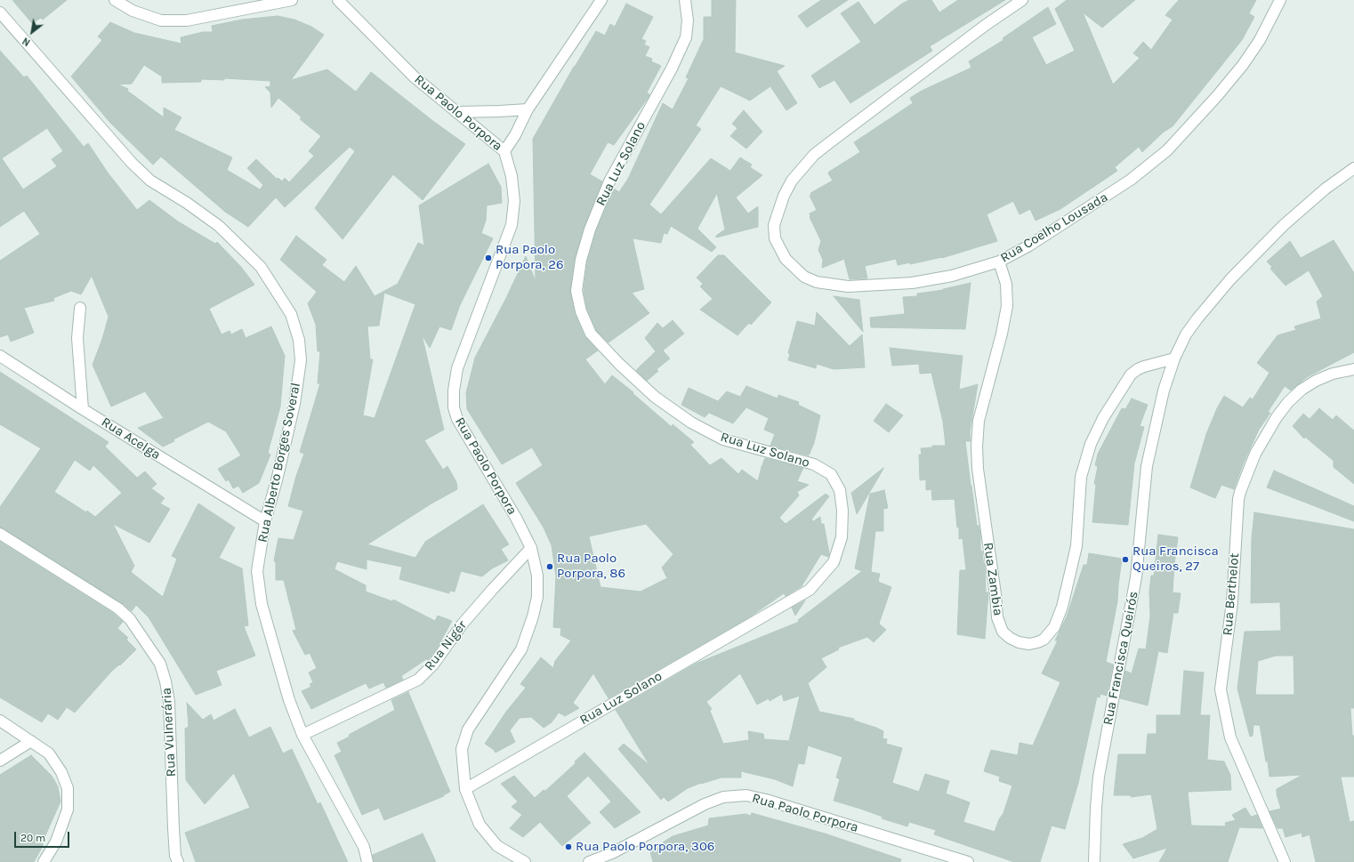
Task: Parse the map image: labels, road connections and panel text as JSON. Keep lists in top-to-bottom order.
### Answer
{
  "streets": {
    "street": [
      "Rua Paolo Porpora",
      "Rua Luz Solano",
      "Rua Coelho Lousada",
      "Rua Acelga",
      "Rua Alberto Borges Soveral",
      "Rua Zambia",
      "Rua Berthelot",
      "Rua Nigér",
      "Rua Francisca Queirós",
      "Rua Vulnerária"
    ]
  },
  "crossings": [
    ["Rua Paolo Porpora", "Rua Luz Solano"],
    ["Rua Paolo Porpora", "Rua Nigér"],
    ["Rua Coelho Lousada", "Rua Zambia"],
    ["Rua Acelga", "Rua Alberto Borges Soveral"],
    ["Rua Alberto Borges Soveral", "Rua Nigér"],
    ["Rua Zambia", "Rua Francisca Queirós"]
  ],
  "places": [
    "Rua Paolo Porpora, 26",
    "Rua Francisca Queiros, 27",
    "Rua Paolo Porpora, 86",
    "Rua Paolo Porpora, 306"
  ],
  "scale_bar": "20 m",
  "north": "bottom left"
}
